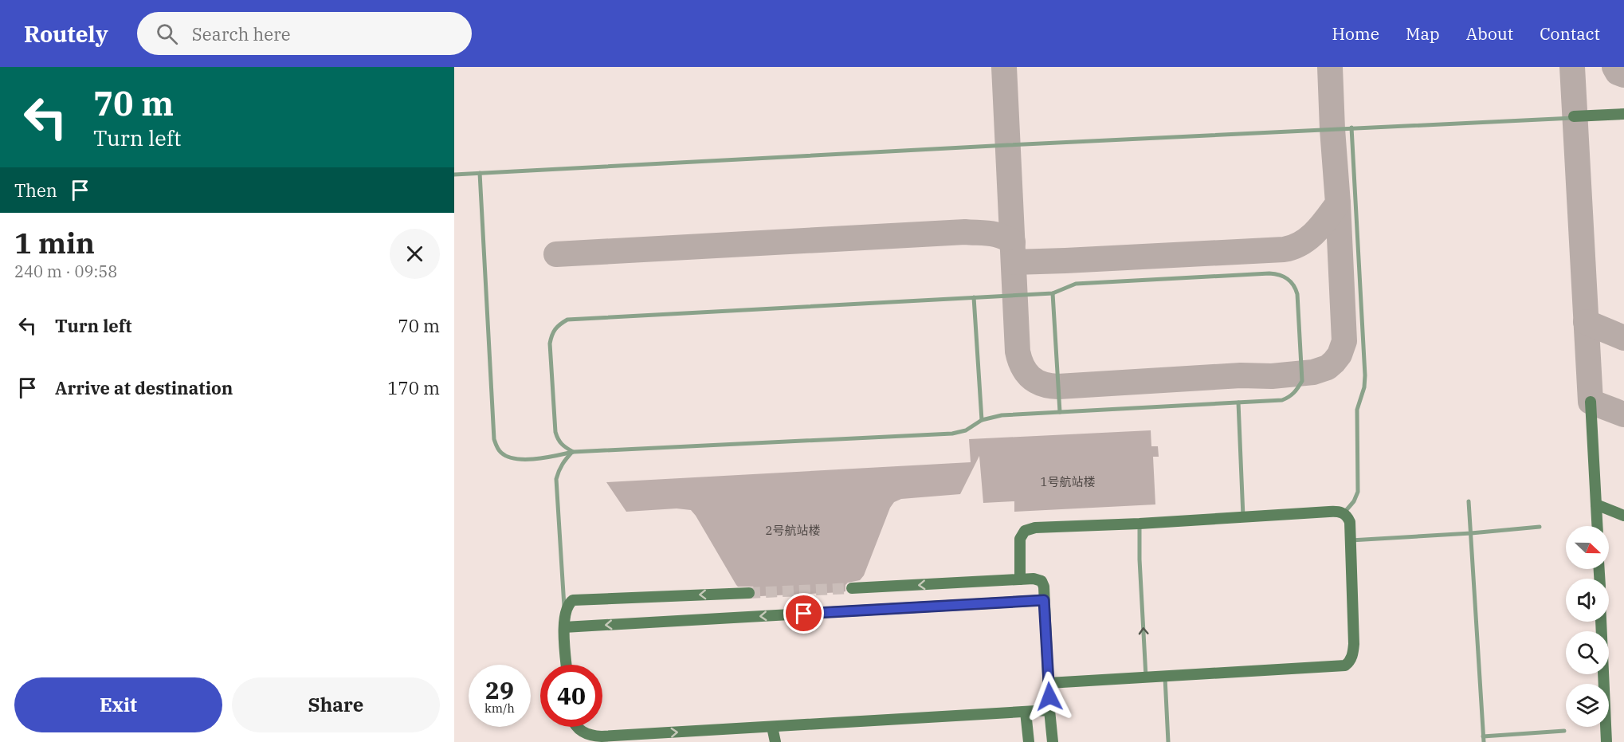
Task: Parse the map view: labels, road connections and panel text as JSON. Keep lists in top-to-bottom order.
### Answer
{
  "house_numbers": ["1号航站楼", "2号航站楼"],
  "north": "right",
  "page": {
    "header": "Routely",
    "search": "Search here",
    "nav": [
      "Home",
      "Map",
      "About",
      "Contact"
    ],
    "turn": ["70 m", "Turn left"],
    "then": "Then",
    "heading": ["1 min", "240 m · 09:58"],
    "list": [
      {
        "name": "Turn left",
        "value": "70 m"
      },
      {
        "name": "Arrive at destination",
        "value": "170 m"
      }
    ],
    "speed": "29 km/h",
    "limit": "40",
    "buttons": ["Exit", "Share"]
  }
}
